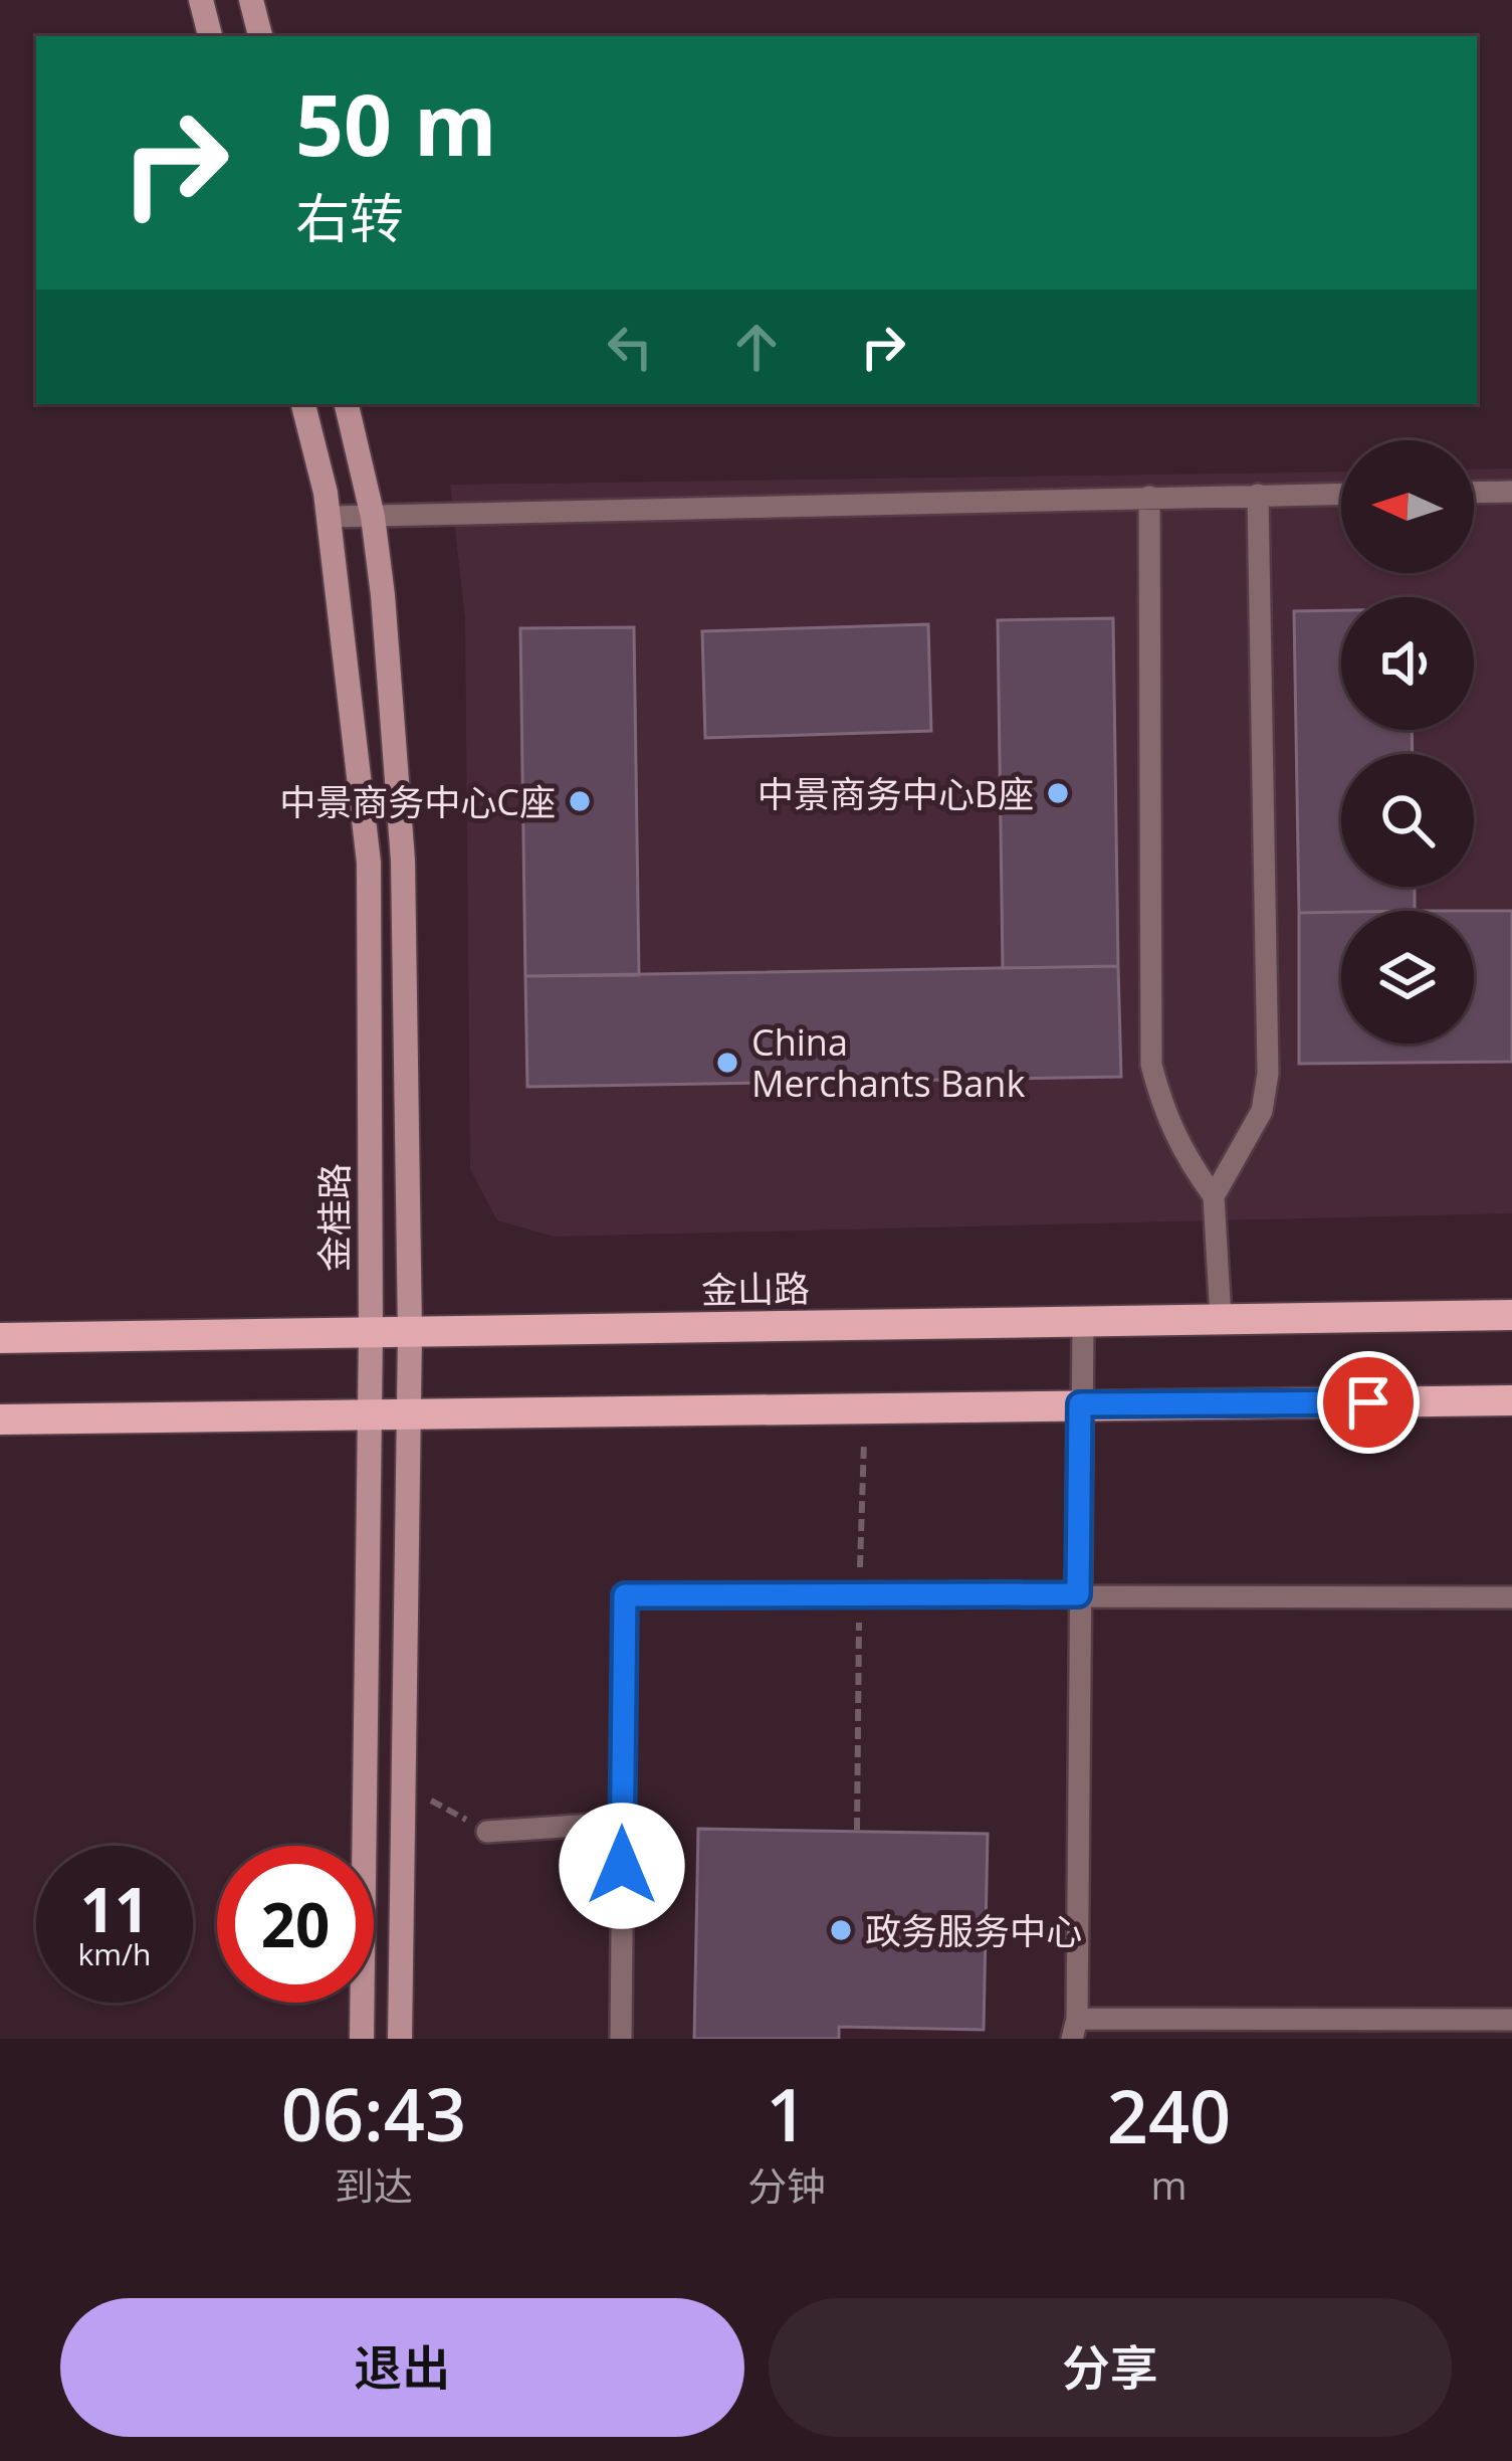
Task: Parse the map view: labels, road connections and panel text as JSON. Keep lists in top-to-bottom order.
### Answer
{
  "streets": {
    "main road": ["金桂路", "金山路"]
  },
  "crossings": [
    ["金桂路", "金山路"]
  ],
  "places": [
    "中景商务中心B座",
    "中景商务中心C座",
    "China Merchants Bank",
    "政务服务中心"
  ],
  "north": "left",
  "page": {
    "turn": ["50 m", "右转"],
    "speed": "11 km/h",
    "limit": "20",
    "eta": [
      "06:43",
      "到达",
      "1",
      "分钟",
      "240",
      "m"
    ],
    "buttons": ["退出", "分享"]
  }
}
